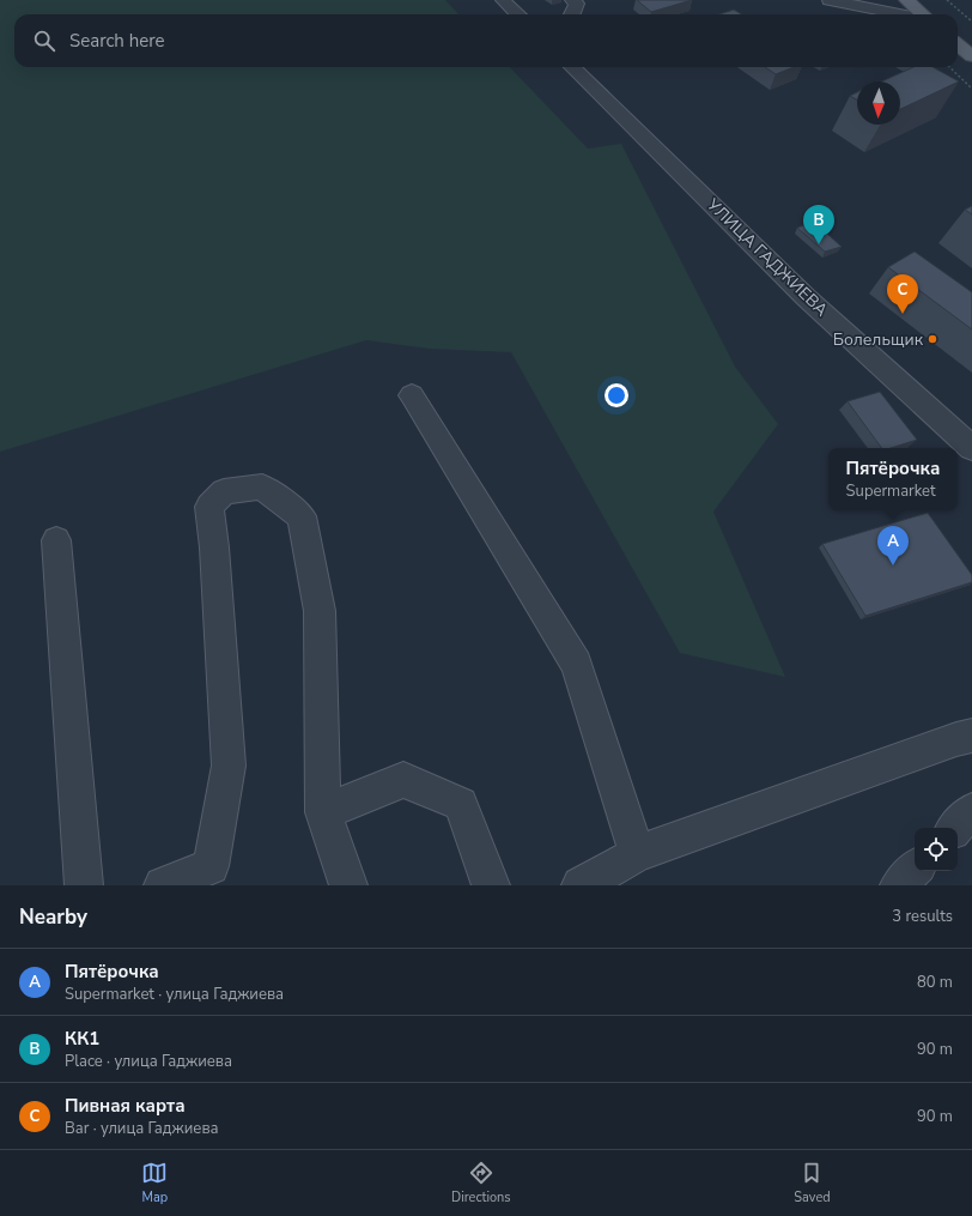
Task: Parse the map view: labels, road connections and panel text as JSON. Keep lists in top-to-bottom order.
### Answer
{
  "streets": {
    "street": ["УЛИЦА ГАДЖИЕВА"]
  },
  "places": ["Болельщик"],
  "north": "bottom",
  "page": {
    "search": "Search here",
    "pins": ["B", "C", "A"],
    "popup": ["Пятёрочка", "Supermarket"],
    "heading": ["Nearby", "3 results"],
    "list": [
      {
        "mark": "A",
        "name": "Пятёрочка",
        "note": "Supermarket · улица Гаджиева",
        "value": "80 m"
      },
      {
        "mark": "B",
        "name": "КК1",
        "note": "Place · улица Гаджиева",
        "value": "90 m"
      },
      {
        "mark": "C",
        "name": "Пивная карта",
        "note": "Bar · улица Гаджиева",
        "value": "90 m"
      }
    ],
    "nav": ["Map", "Directions", "Saved"]
  }
}
